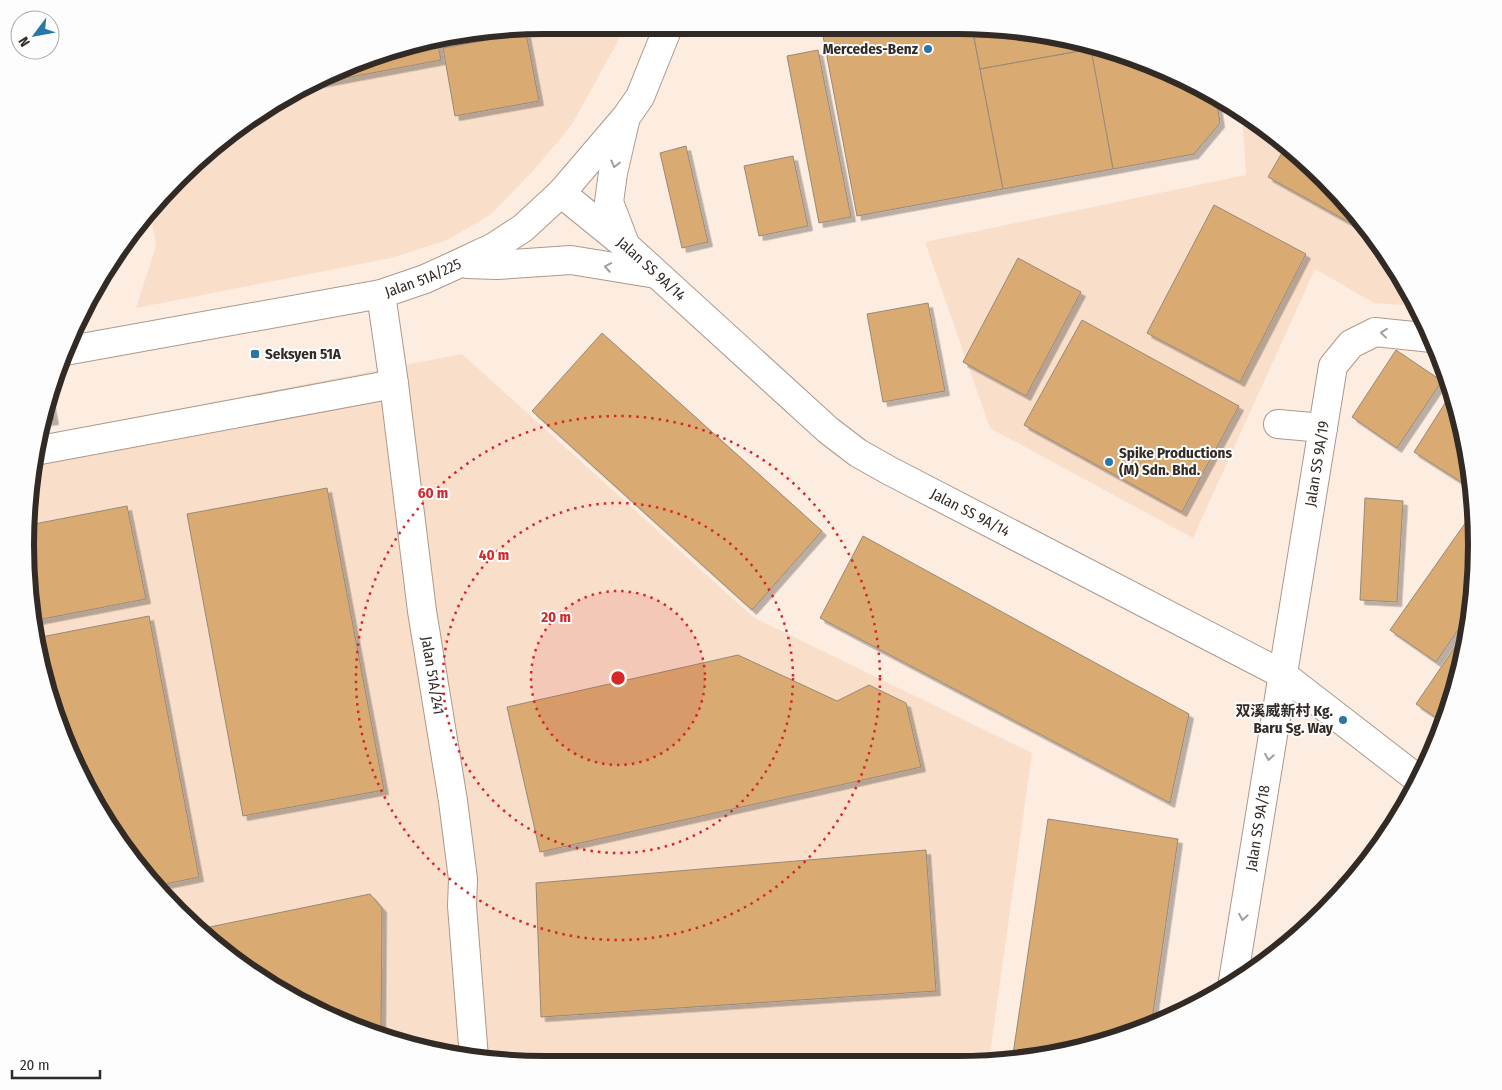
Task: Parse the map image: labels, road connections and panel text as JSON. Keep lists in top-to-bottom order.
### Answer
{
  "streets": {
    "street": [
      "Jalan SS 9A/14",
      "Jalan 51A/225",
      "Jalan SS 9A/19",
      "Jalan 51A/241",
      "Jalan SS 9A/18"
    ]
  },
  "crossings": [
    ["Jalan SS 9A/14", "Jalan 51A/225"],
    ["Jalan SS 9A/14", "Jalan SS 9A/19"],
    ["Jalan SS 9A/14", "Jalan SS 9A/18"],
    ["Jalan 51A/225", "Jalan 51A/241"],
    ["Jalan SS 9A/19", "Jalan SS 9A/18"]
  ],
  "one_way": ["Jalan SS 9A/18"],
  "places": {
    "other": ["Mercedes-Benz", "Spike Productions (M) Sdn. Bhd.", "双溪威新村 Kg. Baru Sg. Way"],
    "transit": ["Seksyen 51A"]
  },
  "scale_bar": "20 m",
  "north": "bottom left",
  "rings": ["60 m", "40 m", "20 m"]
}
